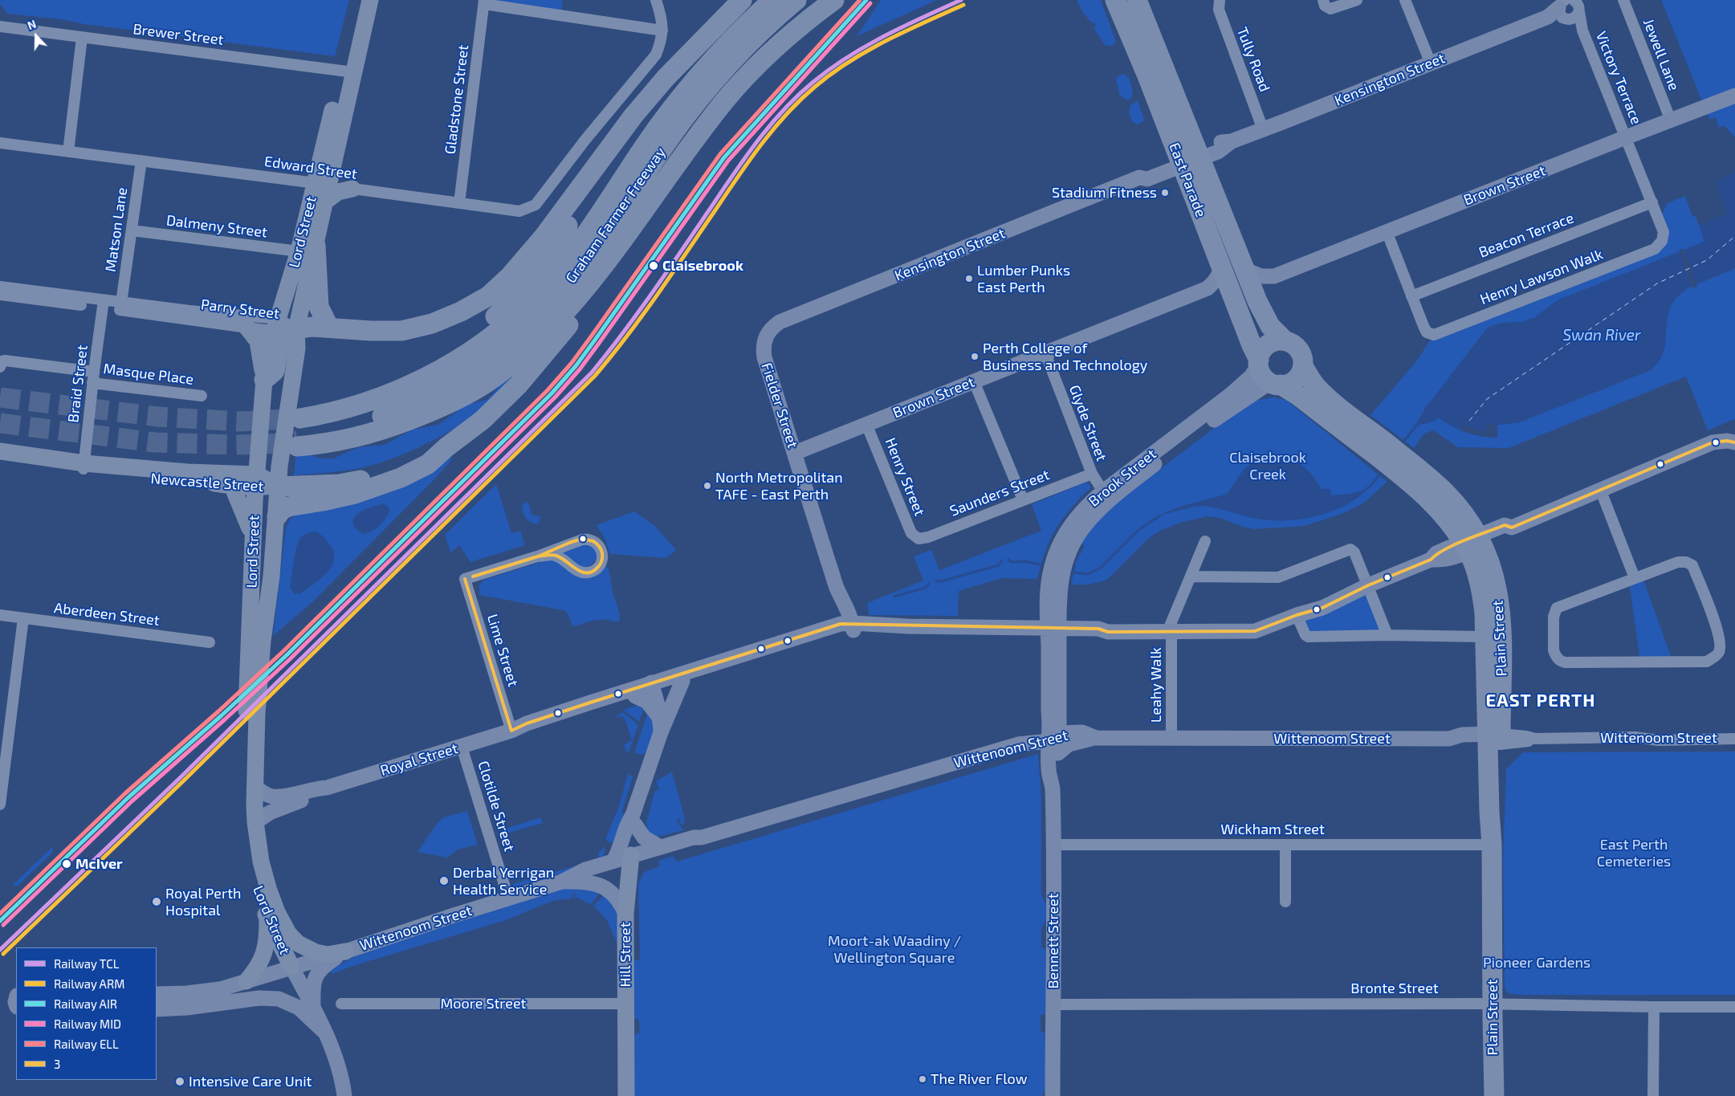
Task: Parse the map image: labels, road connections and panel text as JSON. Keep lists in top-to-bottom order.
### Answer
{
  "streets": {
    "highway": ["East Parade", "Graham Farmer Freeway", "Plain Street"],
    "main road": ["Lord Street", "Newcastle Street", "Hill Street"],
    "street": [
      "Brewer Street",
      "Jewell Lane",
      "Tully Road",
      "Victory Terrace",
      "Kensington Street",
      "Gladstone Street",
      "Edward Street",
      "Brown Street",
      "Dalmeny Street",
      "Matson Lane",
      "Beacon Terrace",
      "Henry Lawson Walk",
      "Parry Street",
      "Masque Place",
      "Braid Street",
      "Fielder Street",
      "Glyde Street",
      "Henry Street",
      "Brook Street",
      "Saunders Street",
      "Aberdeen Street",
      "Lime Street",
      "Leahy Walk",
      "Wittenoom Street",
      "Royal Street",
      "Clotilde Street",
      "Wickham Street",
      "Bennett Street",
      "Bronte Street",
      "Moore Street"
    ]
  },
  "crossings": [
    ["Brewer Street", "Lord Street"],
    ["Jewell Lane", "Brown Street"],
    ["Tully Road", "Kensington Street"],
    ["Victory Terrace", "Kensington Street"],
    ["Victory Terrace", "Brown Street"],
    ["Victory Terrace", "Henry Lawson Walk"],
    ["Kensington Street", "East Parade"],
    ["Kensington Street", "Fielder Street"],
    ["Gladstone Street", "Edward Street"],
    ["Edward Street", "Matson Lane"],
    ["Edward Street", "Lord Street"],
    ["East Parade", "Brown Street"],
    ["East Parade", "Brook Street"],
    ["East Parade", "Plain Street"],
    ["Brown Street", "Henry Lawson Walk"],
    ["Brown Street", "Fielder Street"],
    ["Brown Street", "Glyde Street"],
    ["Brown Street", "Henry Street"],
    ["Dalmeny Street", "Matson Lane"],
    ["Dalmeny Street", "Lord Street"],
    ["Matson Lane", "Parry Street"],
    ["Lord Street", "Parry Street"],
    ["Lord Street", "Newcastle Street"],
    ["Lord Street", "Wittenoom Street"],
    ["Lord Street", "Royal Street"],
    ["Beacon Terrace", "Henry Lawson Walk"],
    ["Parry Street", "Braid Street"],
    ["Masque Place", "Braid Street"],
    ["Braid Street", "Newcastle Street"],
    ["Fielder Street", "Royal Street"],
    ["Glyde Street", "Brook Street"],
    ["Glyde Street", "Saunders Street"],
    ["Henry Street", "Saunders Street"],
    ["Brook Street", "Plain Street"],
    ["Brook Street", "Royal Street"],
    ["Brook Street", "Bennett Street"],
    ["Plain Street", "Wittenoom Street"],
    ["Plain Street", "Royal Street"],
    ["Plain Street", "Wickham Street"],
    ["Plain Street", "Bronte Street"],
    ["Lime Street", "Royal Street"],
    ["Leahy Walk", "Wittenoom Street"],
    ["Leahy Walk", "Royal Street"],
    ["Wittenoom Street", "Clotilde Street"],
    ["Wittenoom Street", "Bennett Street"],
    ["Wittenoom Street", "Hill Street"],
    ["Royal Street", "Clotilde Street"],
    ["Royal Street", "Bennett Street"],
    ["Royal Street", "Hill Street"],
    ["Wickham Street", "Bennett Street"],
    ["Bennett Street", "Bronte Street"],
    ["Hill Street", "Moore Street"]
  ],
  "districts": ["EAST PERTH"],
  "water": ["Swan River"],
  "parks": [
    "Claisebrook Creek",
    "East Perth Cemeteries",
    "Moort-ak Waadiny / Wellington Square",
    "Pioneer Gardens"
  ],
  "places": [
    "Stadium Fitness",
    "Claisebrook",
    "Lumber Punks East Perth",
    "Perth College of Business and Technology",
    "North Metropolitan TAFE - East Perth",
    "McIver",
    "Derbal Yerrigan Health Service",
    "Royal Perth Hospital",
    "The River Flow",
    "Intensive Care Unit"
  ],
  "lines": [
    "rail line TCL",
    "rail line AIR",
    "rail line ELL",
    "rail line MID",
    "rail line ARM",
    "transit line 3"
  ],
  "legend": [
    "Railway TCL",
    "Railway ARM",
    "Railway AIR",
    "Railway MID",
    "Railway ELL",
    "3"
  ],
  "north": "top"
}
